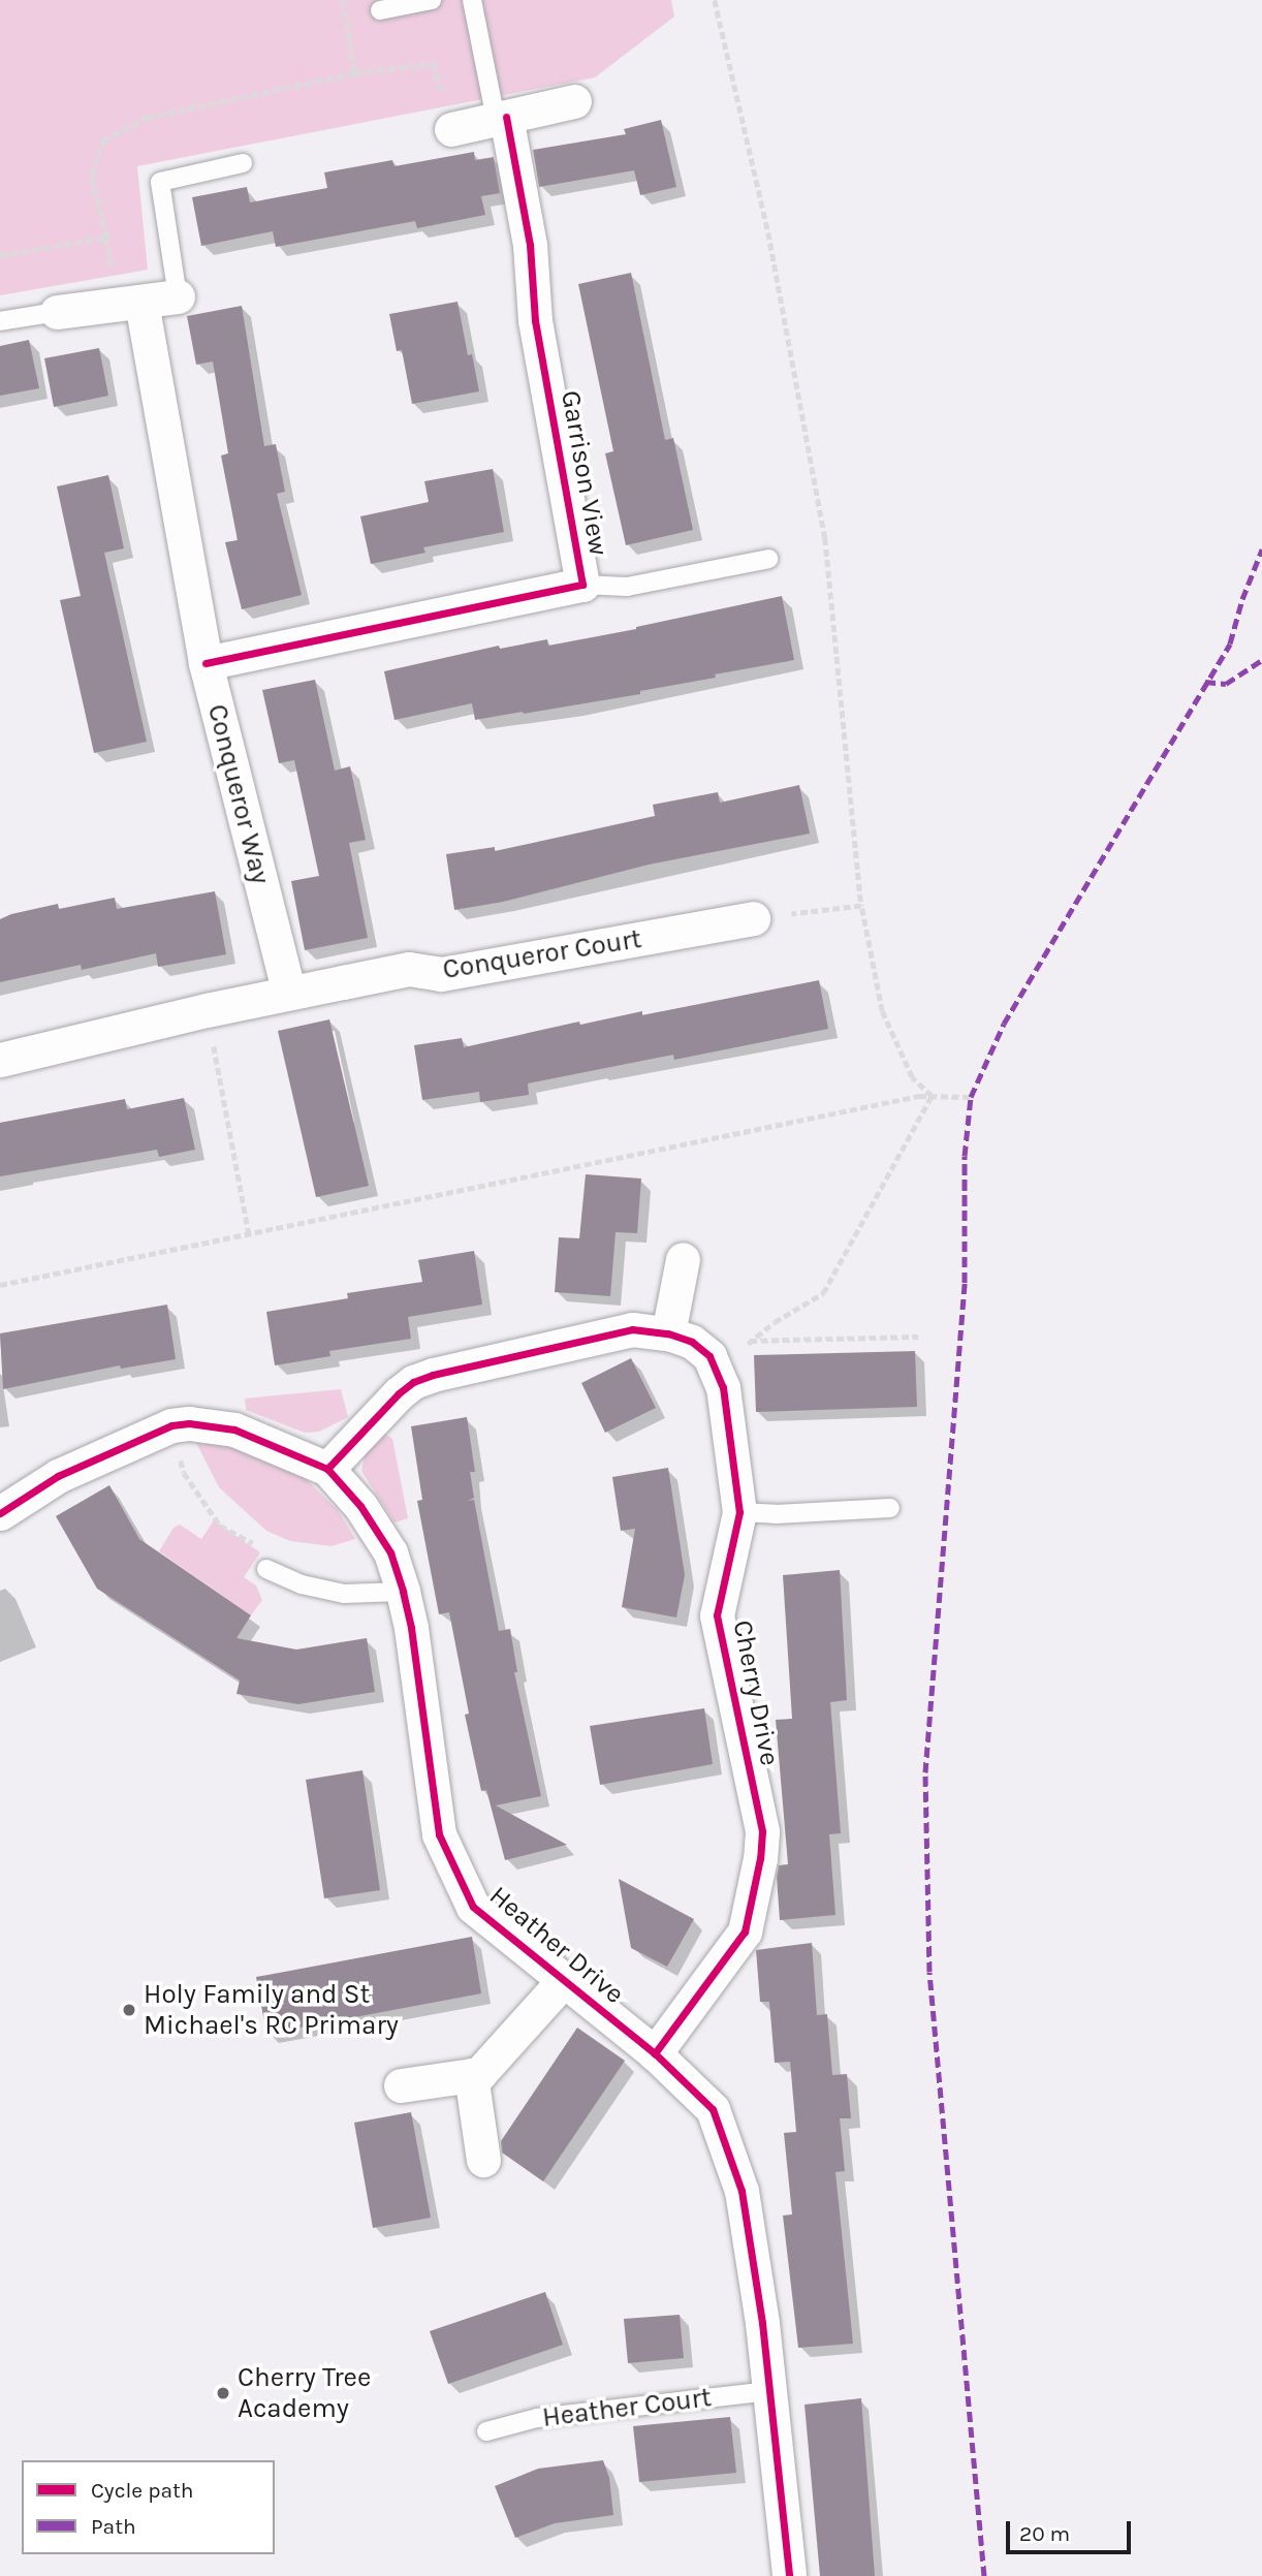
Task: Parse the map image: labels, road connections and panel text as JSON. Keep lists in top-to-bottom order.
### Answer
{
  "streets": {
    "street": [
      "Garrison View",
      "Conqueror Way",
      "Conqueror Court",
      "Cherry Drive",
      "Heather Drive"
    ],
    "lane": ["Heather Court"]
  },
  "crossings": [
    ["Garrison View", "Conqueror Way"],
    ["Conqueror Way", "Conqueror Court"],
    ["Cherry Drive", "Heather Drive"],
    ["Heather Drive", "Heather Court"]
  ],
  "places": ["Holy Family and St Michael's RC Primary", "Cherry Tree Academy"],
  "legend": ["Cycle path", "Path"],
  "scale_bar": "20 m"
}
